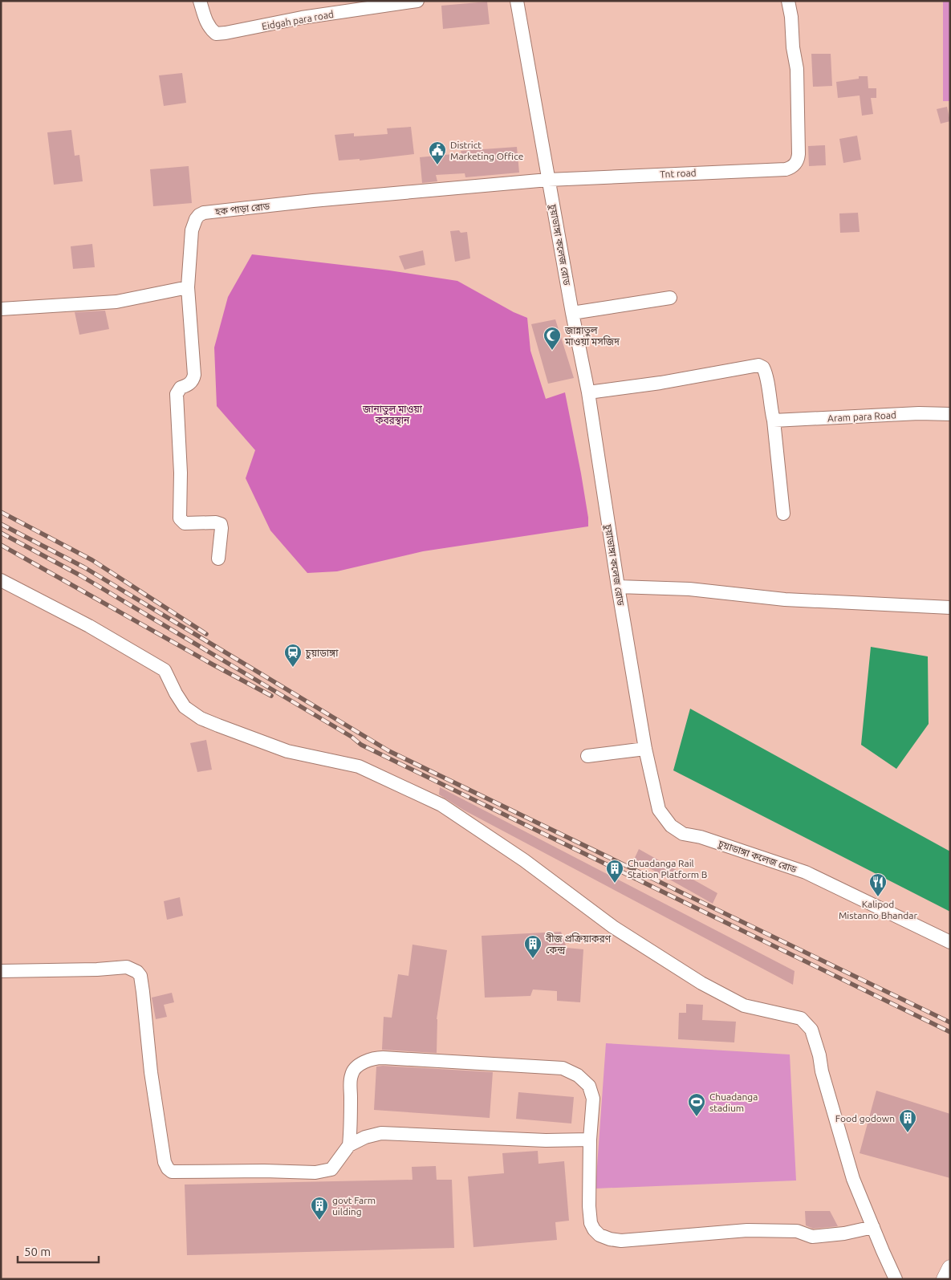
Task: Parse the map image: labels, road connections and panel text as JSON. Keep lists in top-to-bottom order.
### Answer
{
  "streets": {
    "street": [
      "Eidgah para road",
      "Tnt road",
      "হক পাড়া রোড",
      "চুয়াডাঙ্গা কলেজ রোড",
      "Aram para Road"
    ]
  },
  "crossings": [
    ["Tnt road", "হক পাড়া রোড"],
    ["Tnt road", "চুয়াডাঙ্গা কলেজ রোড"],
    ["হক পাড়া রোড", "চুয়াডাঙ্গা কলেজ রোড"]
  ],
  "parks": ["জানাতুল মাওয়া কবরস্থান"],
  "places": {
    "public building": ["District Marketing Office"],
    "mosque": ["জান্নাতুল মাওয়া মসজিদ"],
    "station": ["চুয়াডাঙ্গা"],
    "building": [
      "Chuadanga Rail Station Platform B",
      "বীজ প্রক্রিয়াকরণ কেন্দ্র",
      "Food godown",
      "govt Farm uilding"
    ],
    "restaurant": ["Kalipod Mistanno Bhandar"],
    "sports": ["Chuadanga stadium"]
  },
  "scale_bar": "50 m"
}
